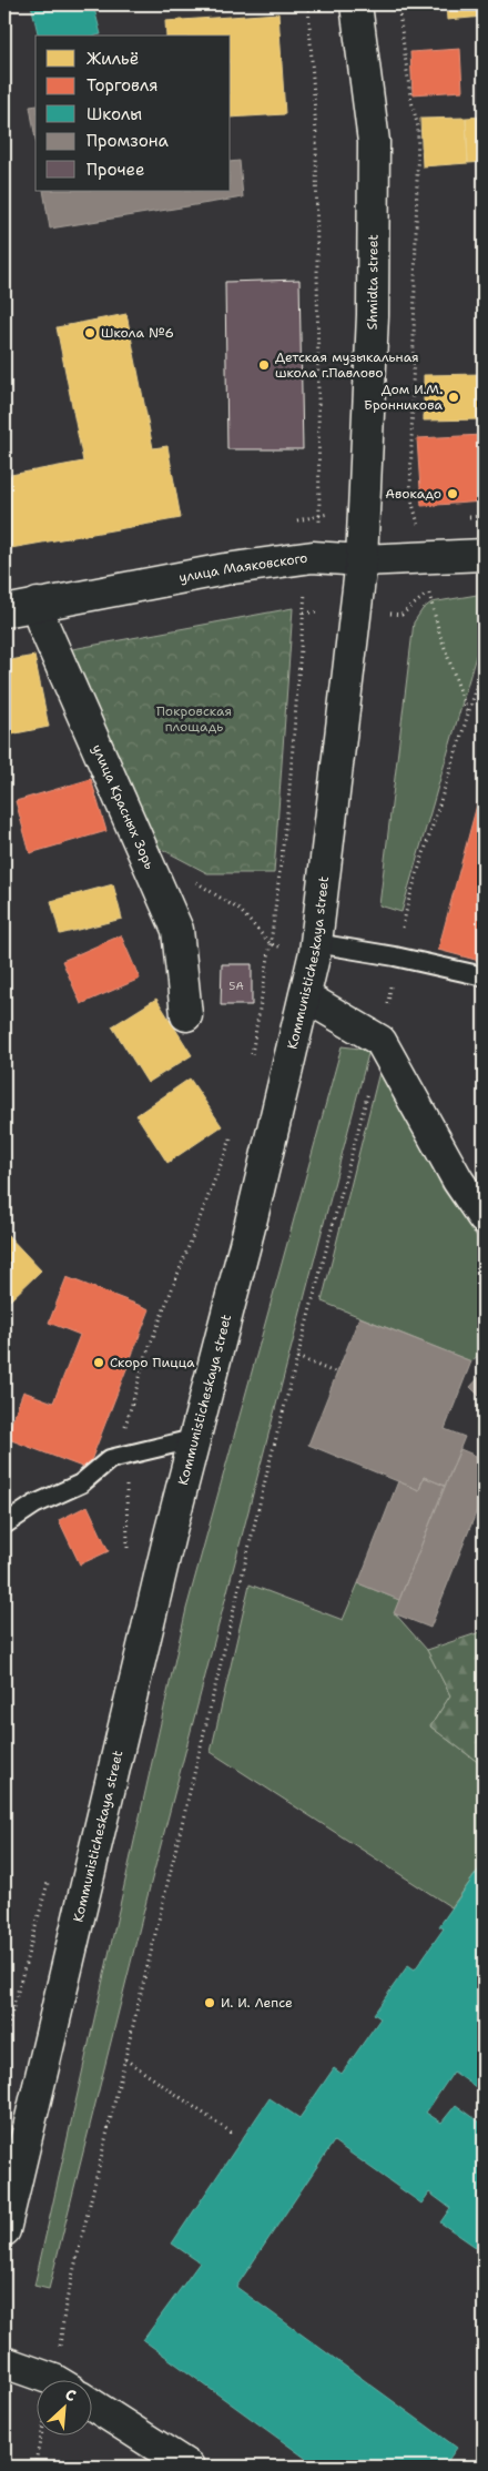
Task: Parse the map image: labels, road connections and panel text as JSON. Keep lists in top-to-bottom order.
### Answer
{
  "streets": {
    "main road": [
      "Shmidta street",
      "улица Маяковского",
      "улица Красных Зорь",
      "Kommunisticheskaya street"
    ]
  },
  "crossings": [
    ["Shmidta street", "улица Маяковского"],
    ["Shmidta street", "Kommunisticheskaya street"],
    ["улица Маяковского", "улица Красных Зорь"],
    ["улица Маяковского", "Kommunisticheskaya street"]
  ],
  "parks": ["Покровская площадь"],
  "places": [
    "Школа №6",
    "Детская музыкальная школа г.Павлово",
    "Дом И.М. Бронникова",
    "Авокадо",
    "Скоро Пицца",
    "И. И. Лепсе"
  ],
  "house_numbers": ["5А"],
  "legend": [
    "Жильё",
    "Торговля",
    "Школы",
    "Промзона",
    "Прочее"
  ],
  "north": "top right"
}
